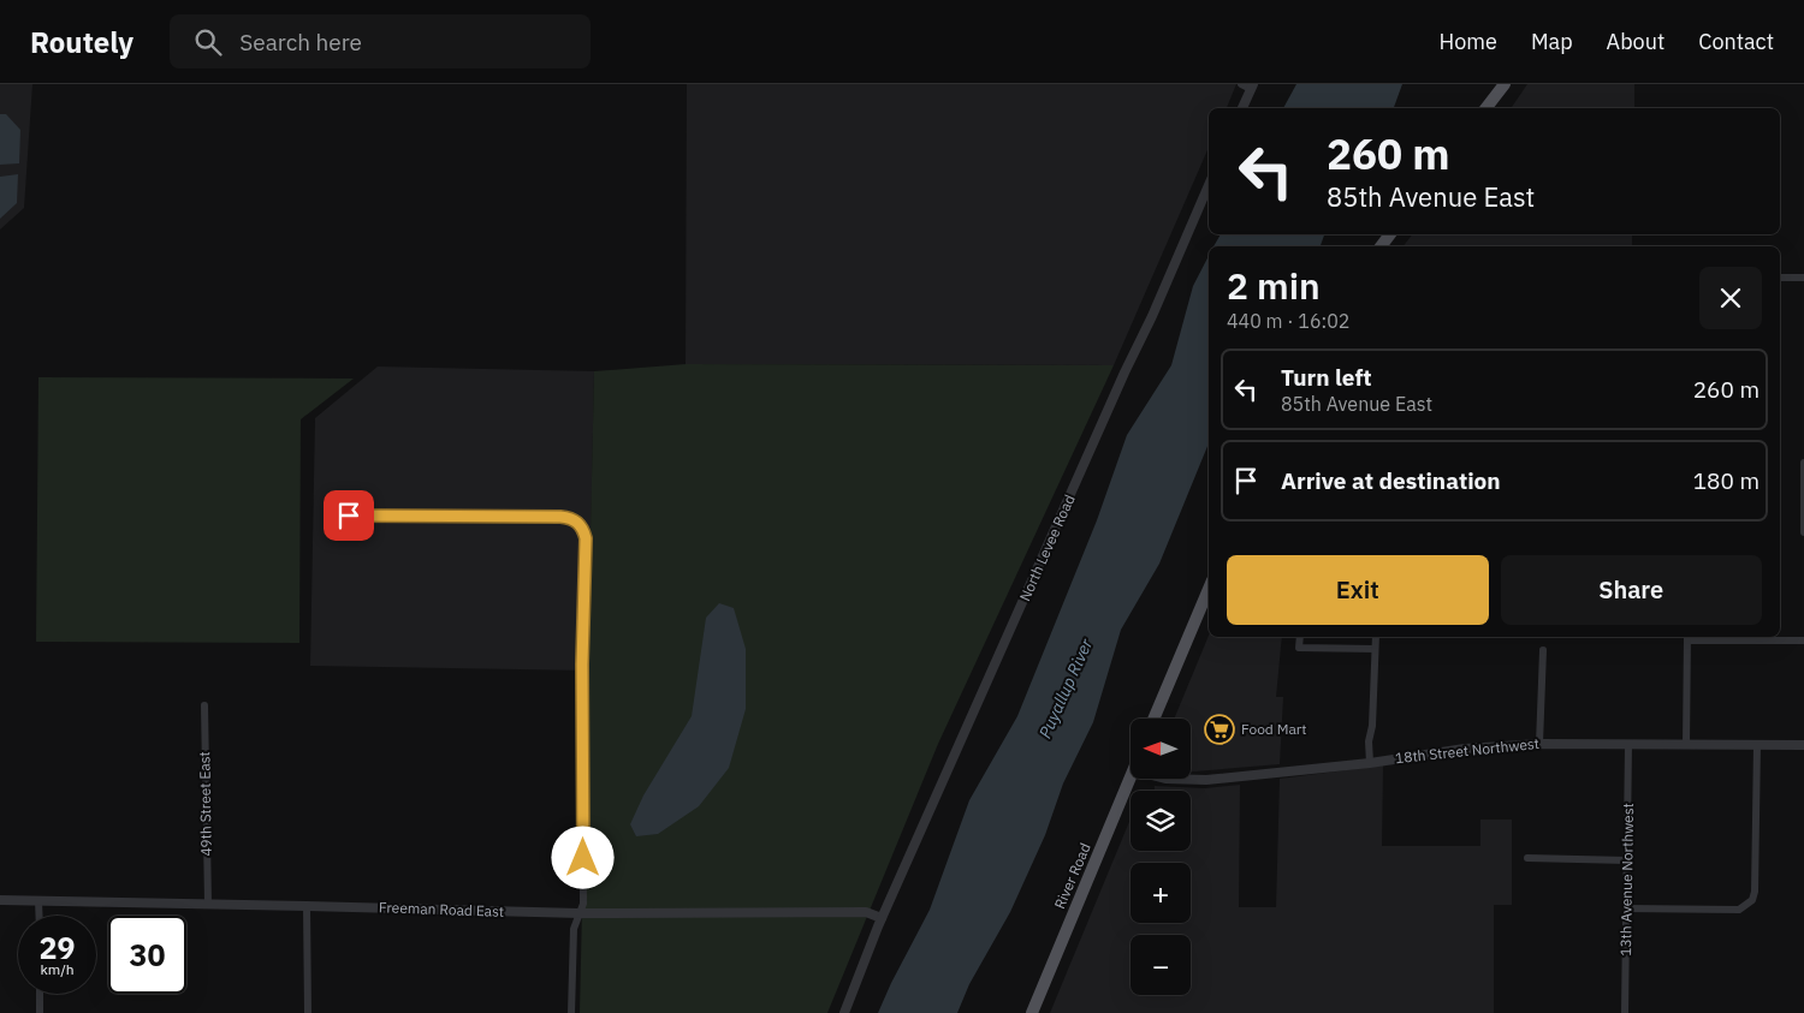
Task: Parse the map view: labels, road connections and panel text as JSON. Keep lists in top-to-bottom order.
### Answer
{
  "streets": {
    "main road": ["River Road"],
    "street": [
      "North Levee Road",
      "18th Street Northwest",
      "49th Street East",
      "13th Avenue Northwest",
      "Freeman Road East"
    ]
  },
  "crossings": [
    ["North Levee Road", "Freeman Road East"],
    ["18th Street Northwest", "13th Avenue Northwest"],
    ["49th Street East", "Freeman Road East"]
  ],
  "water": ["Puyallup River"],
  "places": {
    "supermarket": ["Food Mart"]
  },
  "north": "left",
  "page": {
    "header": "Routely",
    "search": "Search here",
    "nav": [
      "Home",
      "Map",
      "About",
      "Contact"
    ],
    "turn": ["260 m", "85th Avenue East"],
    "heading": ["2 min", "440 m · 16:02"],
    "list": [
      {
        "name": "Turn left",
        "note": "85th Avenue East",
        "value": "260 m"
      },
      {
        "name": "Arrive at destination",
        "value": "180 m"
      }
    ],
    "buttons": ["Exit", "Share"],
    "map_buttons": ["+", "−"],
    "speed": "29 km/h",
    "limit": "30"
  }
}
